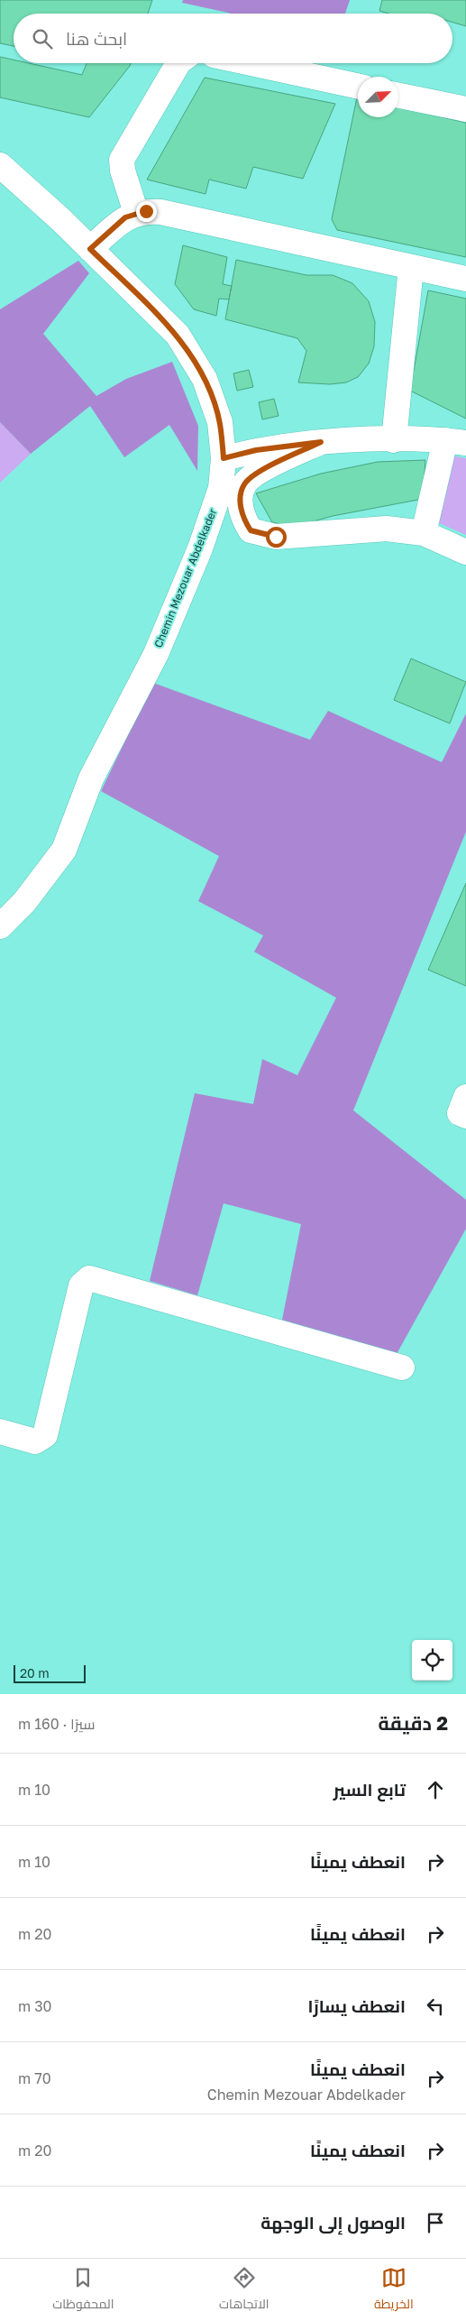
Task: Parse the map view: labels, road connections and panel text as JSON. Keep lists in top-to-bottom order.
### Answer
{
  "streets": {
    "street": ["Chemin Mezouar Abdelkader"]
  },
  "scale_bar": "20 m",
  "north": "top right",
  "page": {
    "search": "ابحث هنا",
    "scale": "20 m",
    "heading": ["2 دقيقة", "سيرًا · 160 m"],
    "list": [
      ["تابع السير", "10 m"],
      ["انعطف يمينًا", "10 m"],
      ["انعطف يمينًا", "20 m"],
      ["انعطف يسارًا", "30 m"],
      ["انعطف يمينًا", "Chemin Mezouar Abdelkader", "70 m"],
      ["انعطف يمينًا", "20 m"],
      "الوصول إلى الوجهة"
    ],
    "nav": ["الخريطة", "الاتجاهات", "المحفوظات"]
  }
}
